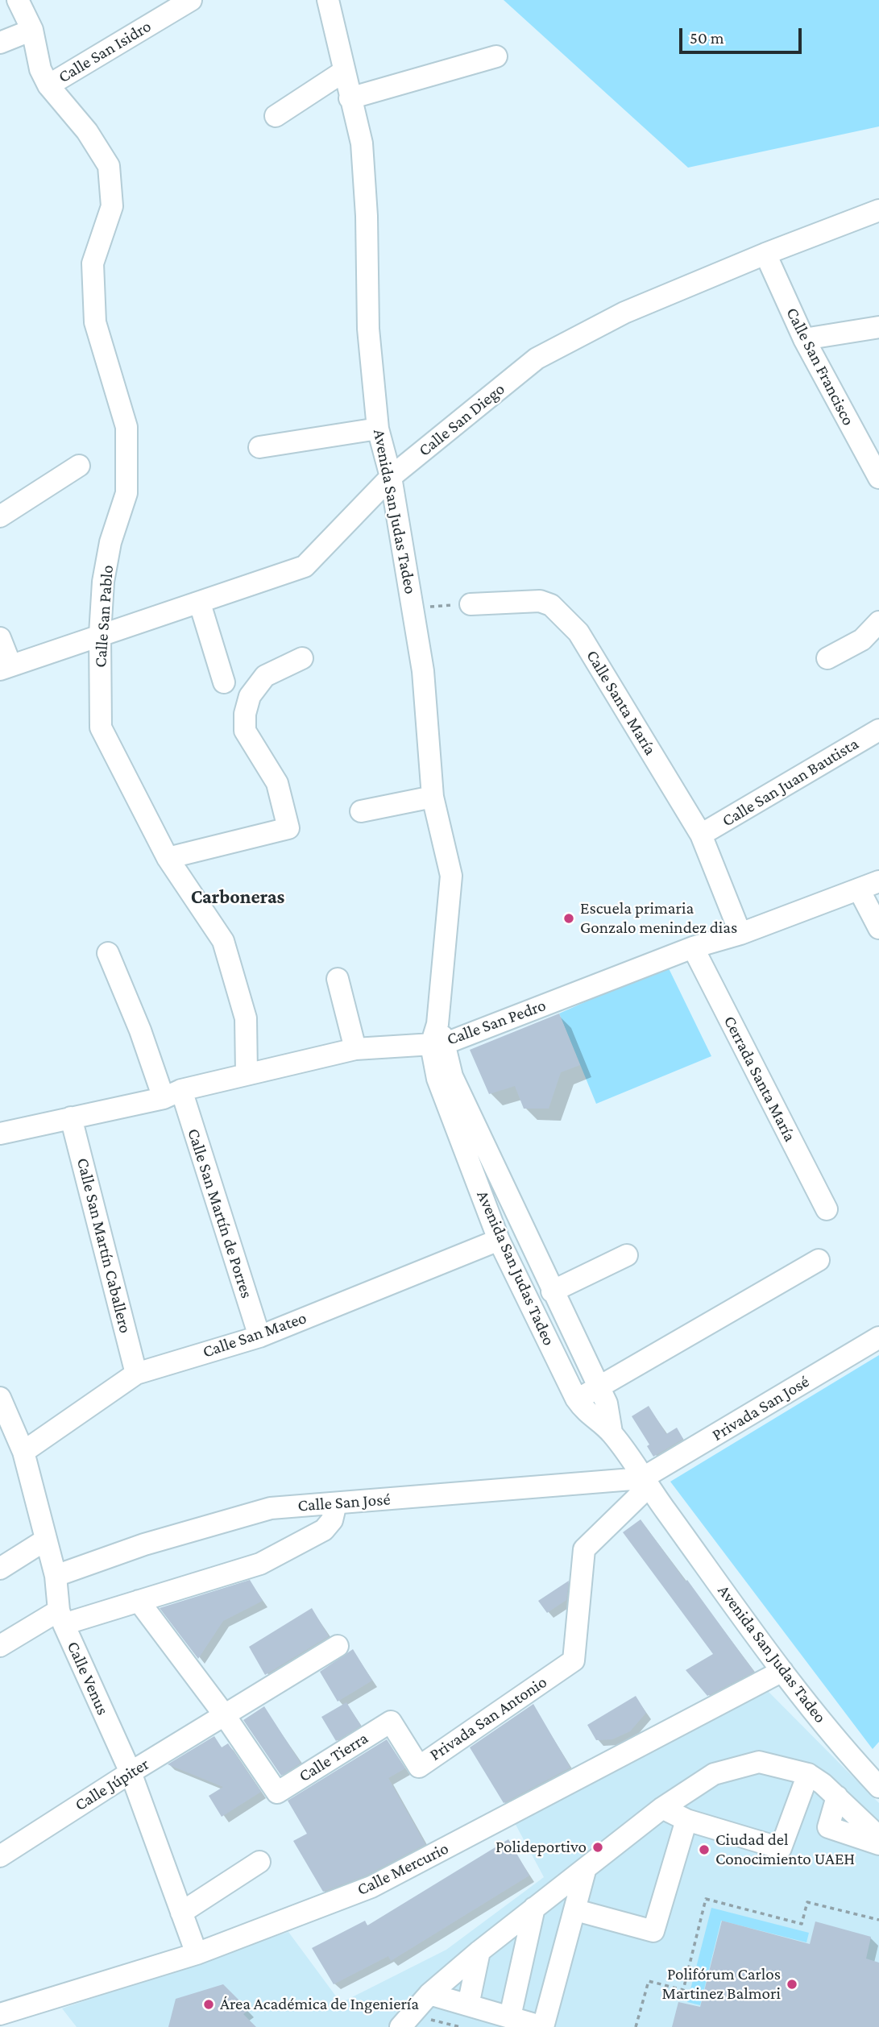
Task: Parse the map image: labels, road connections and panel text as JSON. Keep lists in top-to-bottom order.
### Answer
{
  "streets": {
    "street": [
      "Calle San Isidro",
      "Calle San Francisco",
      "Calle San Diego",
      "Avenida San Judas Tadeo",
      "Calle San Pablo",
      "Calle Santa María",
      "Calle San Juan Bautista",
      "Calle San Pedro",
      "Cerrada Santa María",
      "Calle San Martín de Porres",
      "Calle San Martín Caballero",
      "Calle San Mateo",
      "Privada San José",
      "Calle San José",
      "Calle Venus",
      "Privada San Antonio",
      "Calle Tierra",
      "Calle Júpiter",
      "Calle Mercurio"
    ]
  },
  "crossings": [
    ["Calle San Isidro", "Calle San Pablo"],
    ["Calle San Francisco", "Calle San Diego"],
    ["Calle San Diego", "Avenida San Judas Tadeo"],
    ["Calle San Diego", "Calle San Pablo"],
    ["Avenida San Judas Tadeo", "Calle San Pedro"],
    ["Avenida San Judas Tadeo", "Calle San Mateo"],
    ["Avenida San Judas Tadeo", "Privada San José"],
    ["Avenida San Judas Tadeo", "Calle San José"],
    ["Avenida San Judas Tadeo", "Privada San Antonio"],
    ["Avenida San Judas Tadeo", "Calle Mercurio"],
    ["Calle San Pablo", "Calle San Pedro"],
    ["Calle Santa María", "Calle San Juan Bautista"],
    ["Calle Santa María", "Calle San Pedro"],
    ["Calle San Pedro", "Cerrada Santa María"],
    ["Calle San Pedro", "Calle San Martín de Porres"],
    ["Calle San Pedro", "Calle San Martín Caballero"],
    ["Calle San Martín de Porres", "Calle San Mateo"],
    ["Calle San Martín Caballero", "Calle San Mateo"],
    ["Calle San Mateo", "Calle Venus"],
    ["Privada San José", "Calle San José"],
    ["Privada San José", "Privada San Antonio"],
    ["Calle San José", "Calle Venus"],
    ["Calle San José", "Privada San Antonio"],
    ["Calle Venus", "Calle Júpiter"],
    ["Calle Venus", "Calle Mercurio"],
    ["Privada San Antonio", "Calle Tierra"],
    ["Calle Tierra", "Calle Júpiter"]
  ],
  "districts": ["Carboneras"],
  "places": [
    "Escuela primaria Gonzalo menindez dias",
    "Polideportivo",
    "Ciudad del Conocimiento UAEH",
    "Polifórum Carlos Martinez Balmori",
    "Área Académica de Ingeniería"
  ],
  "scale_bar": "50 m"
}
